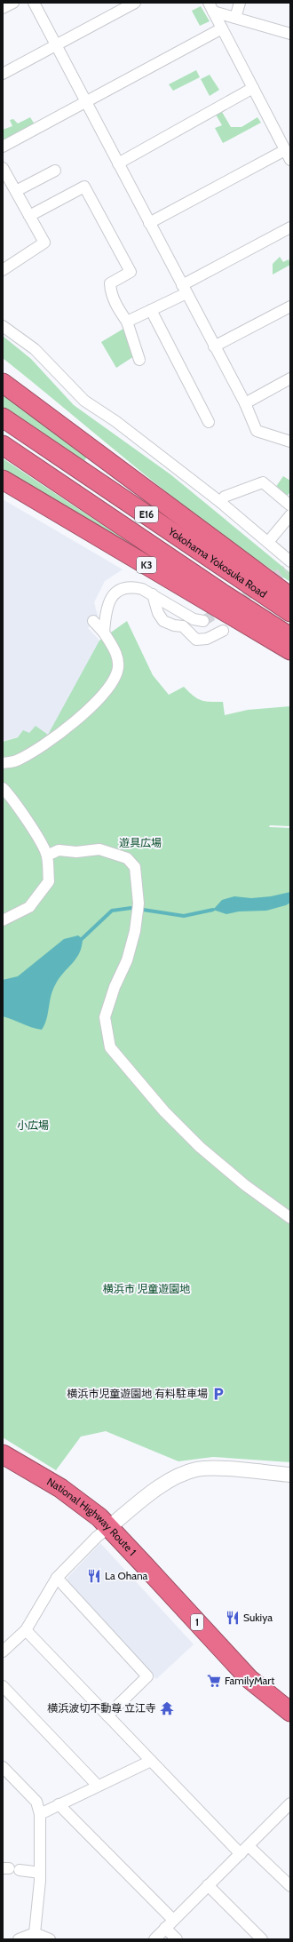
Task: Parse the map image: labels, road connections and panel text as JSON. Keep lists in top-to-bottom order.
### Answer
{
  "streets": {
    "highway": [
      "E16",
      "Yokohama Yokosuka Road",
      "K3",
      "National Highway Route 1",
      "1"
    ]
  },
  "parks": ["遊具広場", "小広場", "横浜市 児童遊園地"],
  "places": {
    "parking": ["横浜市児童遊園地 有料駐車場"],
    "restaurant": ["La Ohana", "Sukiya"],
    "supermarket": ["FamilyMart"],
    "temple": ["横浜波切不動尊 立江寺"]
  }
}
